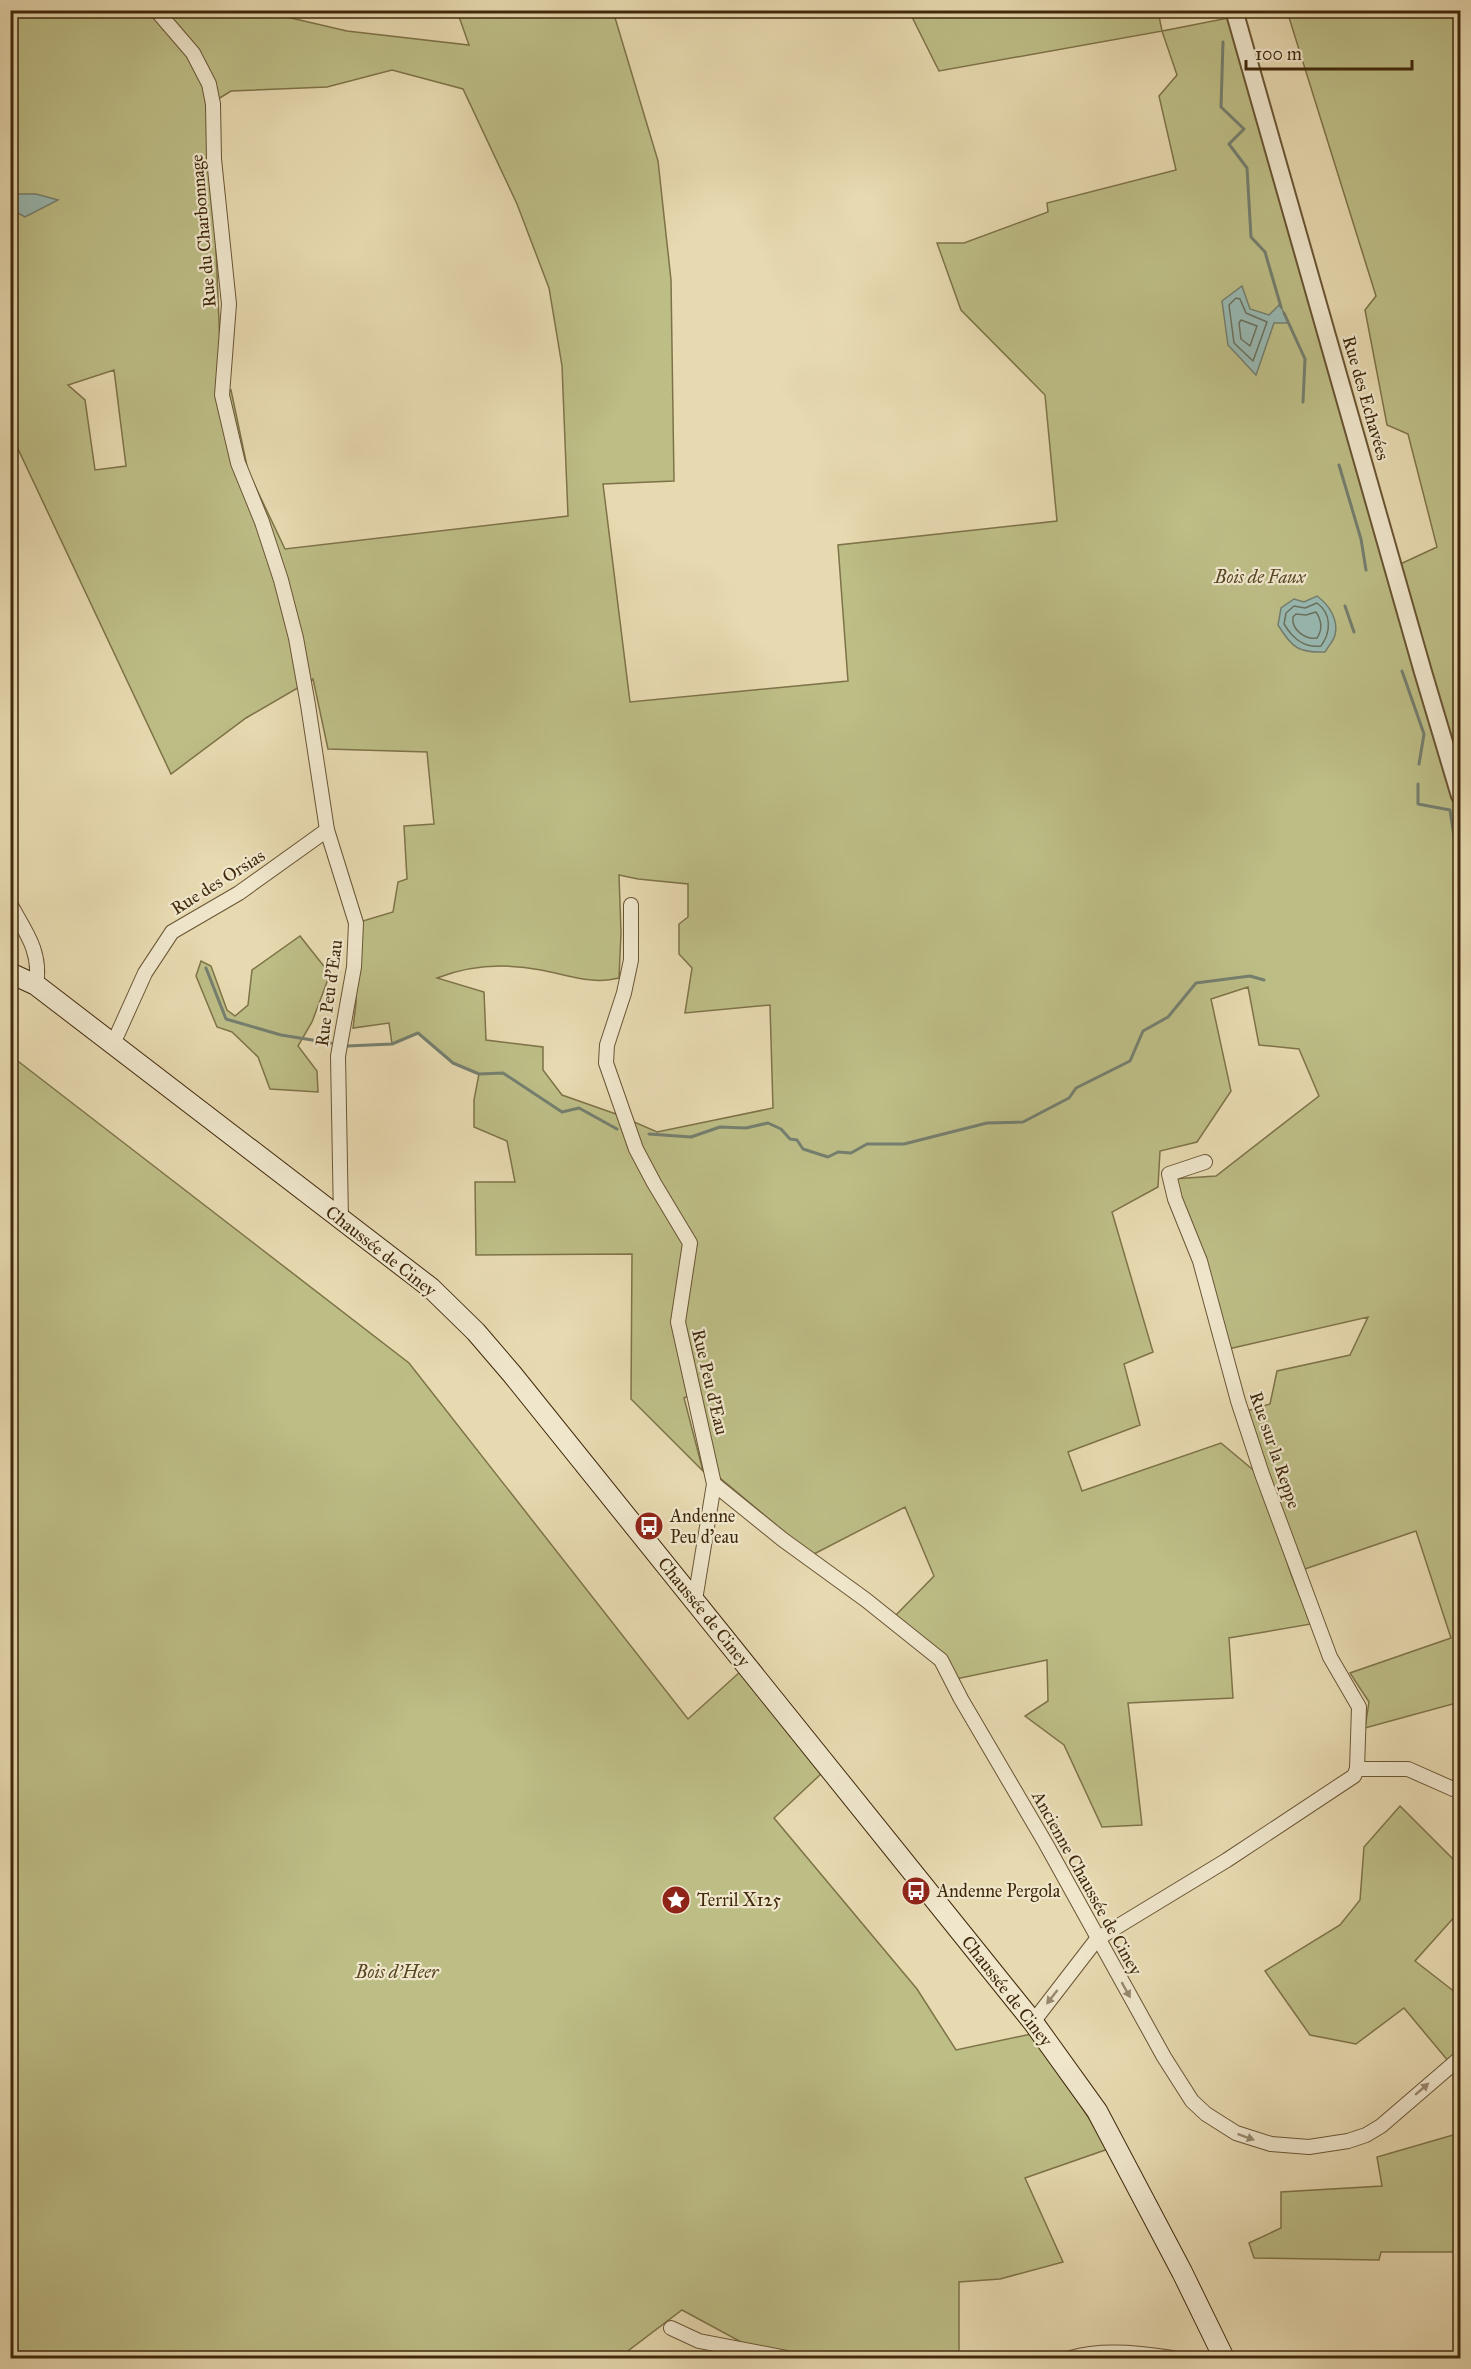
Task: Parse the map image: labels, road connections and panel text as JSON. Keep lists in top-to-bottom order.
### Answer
{
  "streets": {
    "main road": ["Chaussée de Ciney"],
    "street": [
      "Rue du Charbonnage",
      "Rue des Echavées",
      "Rue des Orsias",
      "Rue Peu d'Eau",
      "Rue sur la Reppe",
      "Ancienne Chaussée de Ciney"
    ]
  },
  "crossings": [
    ["Rue du Charbonnage", "Rue Peu d'Eau"],
    ["Rue des Orsias", "Rue Peu d'Eau"],
    ["Rue des Orsias", "Chaussée de Ciney"],
    ["Rue Peu d'Eau", "Chaussée de Ciney"],
    ["Rue Peu d'Eau", "Ancienne Chaussée de Ciney"]
  ],
  "parks": ["Bois de Faux", "Bois d'Heer"],
  "places": {
    "bus stop": ["Andenne Peu d'eau", "Andenne Pergola"],
    "place": ["Terril X125"]
  },
  "scale_bar": "100 m"
}
